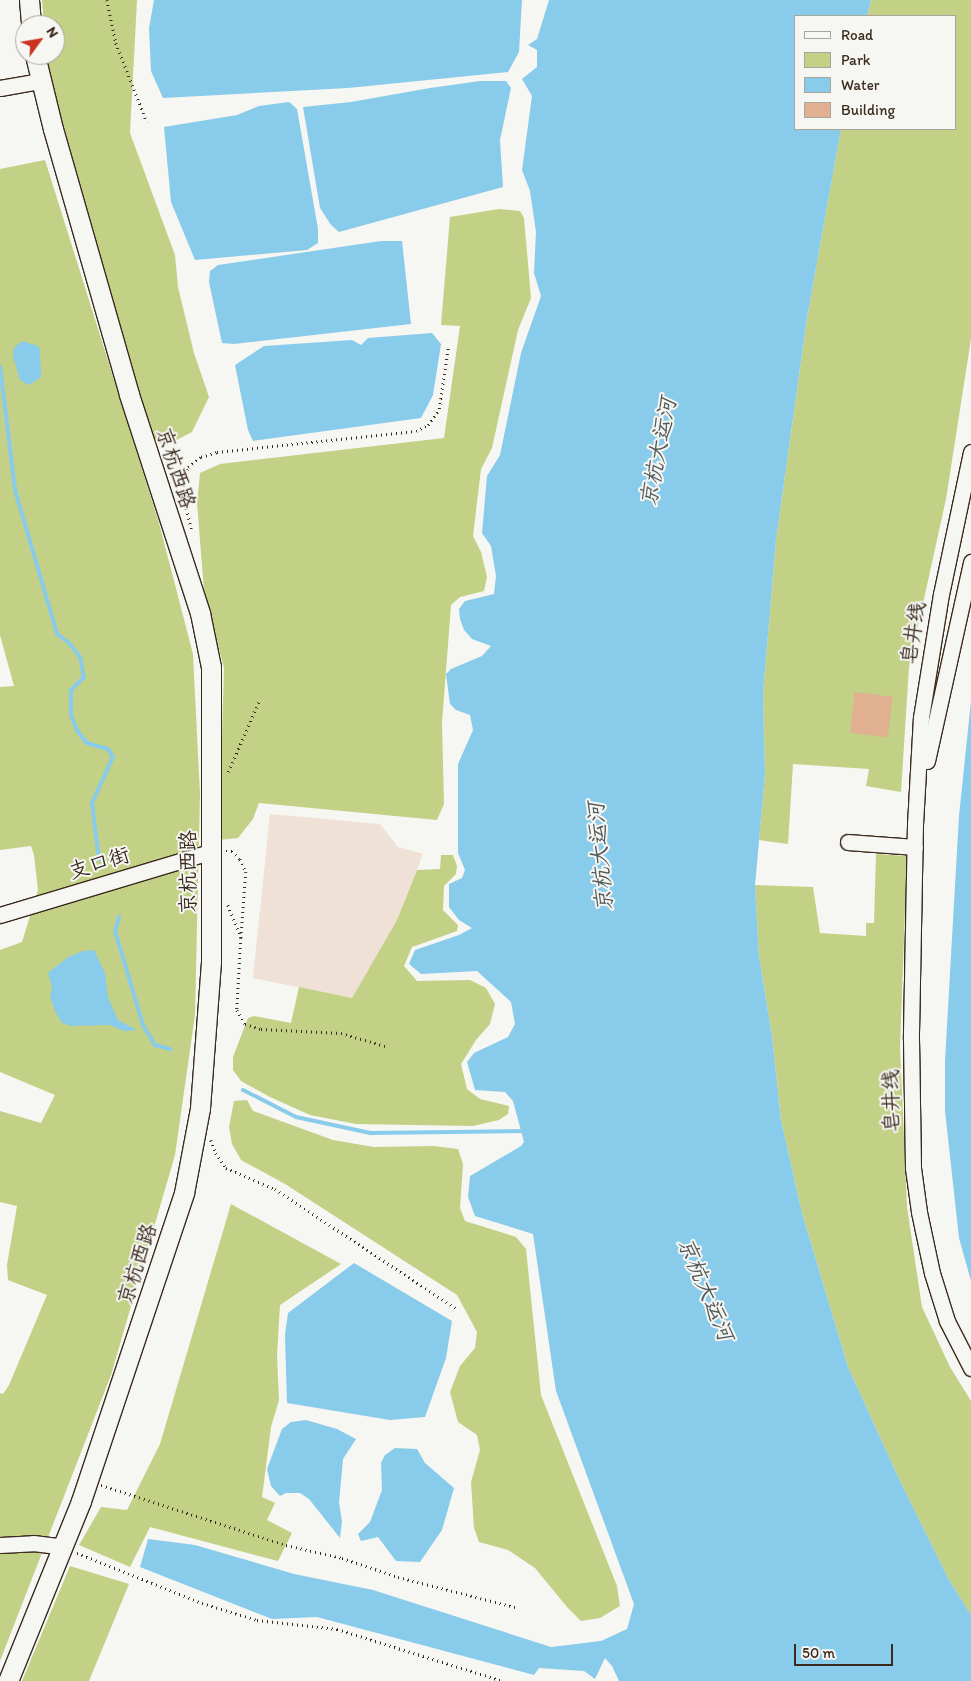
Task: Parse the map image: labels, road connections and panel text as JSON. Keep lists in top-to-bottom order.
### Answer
{
  "streets": {
    "main road": ["京杭西路"],
    "street": ["皂井线", "支口街"]
  },
  "crossings": [
    ["京杭西路", "支口街"]
  ],
  "water": ["京杭大运河"],
  "legend": [
    "Road",
    "Park",
    "Water",
    "Building"
  ],
  "scale_bar": "50 m",
  "north": "top right"
}
